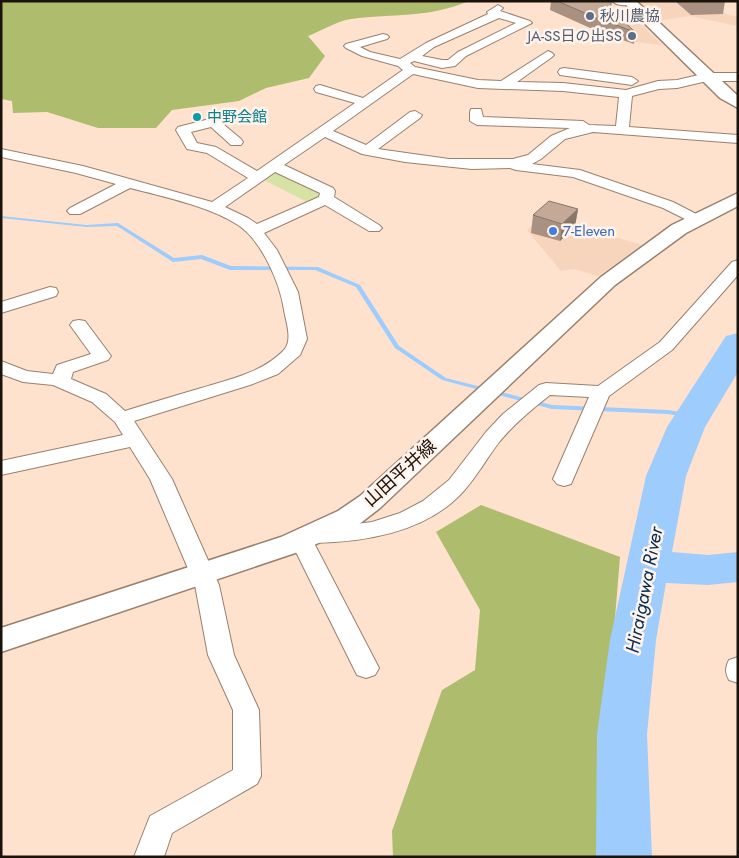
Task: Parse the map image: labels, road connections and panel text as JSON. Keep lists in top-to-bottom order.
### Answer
{
  "streets": {
    "main road": ["山田平井線"]
  },
  "water": ["Hiraigawa River"],
  "places": [
    "秋川農協",
    "JA-SS日の出SS",
    "中野会館",
    "7-Eleven"
  ]
}
